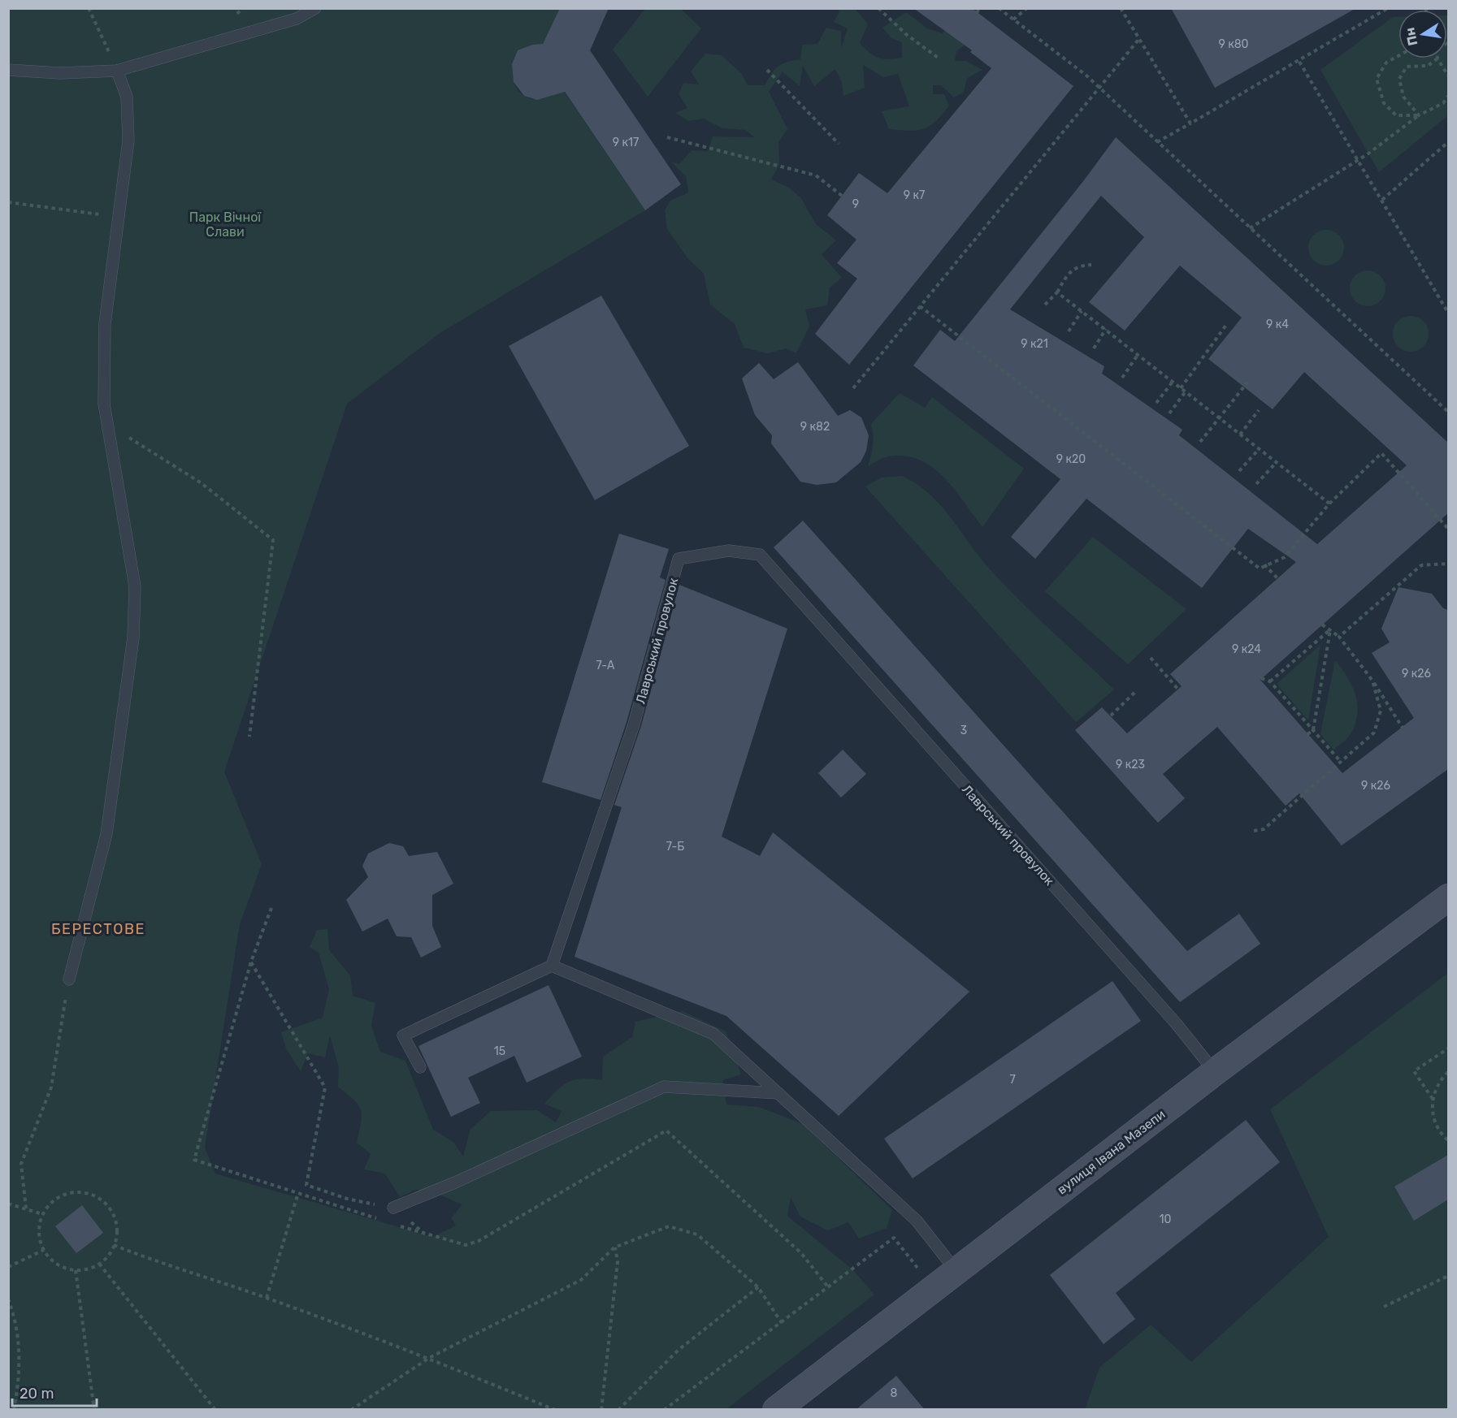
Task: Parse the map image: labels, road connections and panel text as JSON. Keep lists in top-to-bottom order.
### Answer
{
  "streets": {
    "main road": ["вулиця Івана Мазепи"],
    "lane": ["Лаврський провулок"]
  },
  "crossings": [
    ["Лаврський провулок", "вулиця Івана Мазепи"]
  ],
  "districts": ["БЕРЕСТОВЕ"],
  "parks": ["Парк Вічної Слави"],
  "house_numbers": [
    "9 к80",
    "9 к17",
    "9 к7",
    "9",
    "9 к4",
    "9 к21",
    "9 к82",
    "9 к20",
    "9 к24",
    "7-А",
    "9 к26",
    "3",
    "9 к23",
    "9 к26",
    "7-Б",
    "15",
    "7",
    "10",
    "8"
  ],
  "scale_bar": "20 m",
  "north": "left"
}
